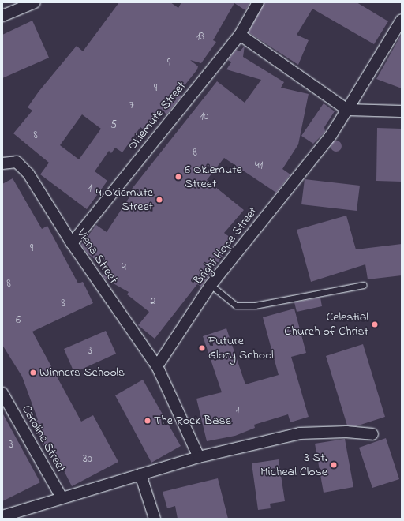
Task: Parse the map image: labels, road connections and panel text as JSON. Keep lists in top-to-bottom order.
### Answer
{
  "streets": {
    "street": [
      "Okiemute Street",
      "Bright Hope Street",
      "Viena Street",
      "Caroline Street"
    ]
  },
  "crossings": [
    ["Okiemute Street", "Viena Street"],
    ["Bright Hope Street", "Viena Street"]
  ],
  "places": [
    "6 Okiemute Street",
    "4 Okiemute Street",
    "Celestial Church of Christ",
    "Future Glory School",
    "Winners Schools",
    "The Rock Base",
    "3 St. Micheal Close"
  ],
  "house_numbers": [
    "13",
    "9",
    "9",
    "7",
    "10",
    "5",
    "8",
    "8",
    "41",
    "1",
    "9",
    "4",
    "8",
    "2",
    "8",
    "6",
    "3",
    "1",
    "3",
    "30"
  ]
}
